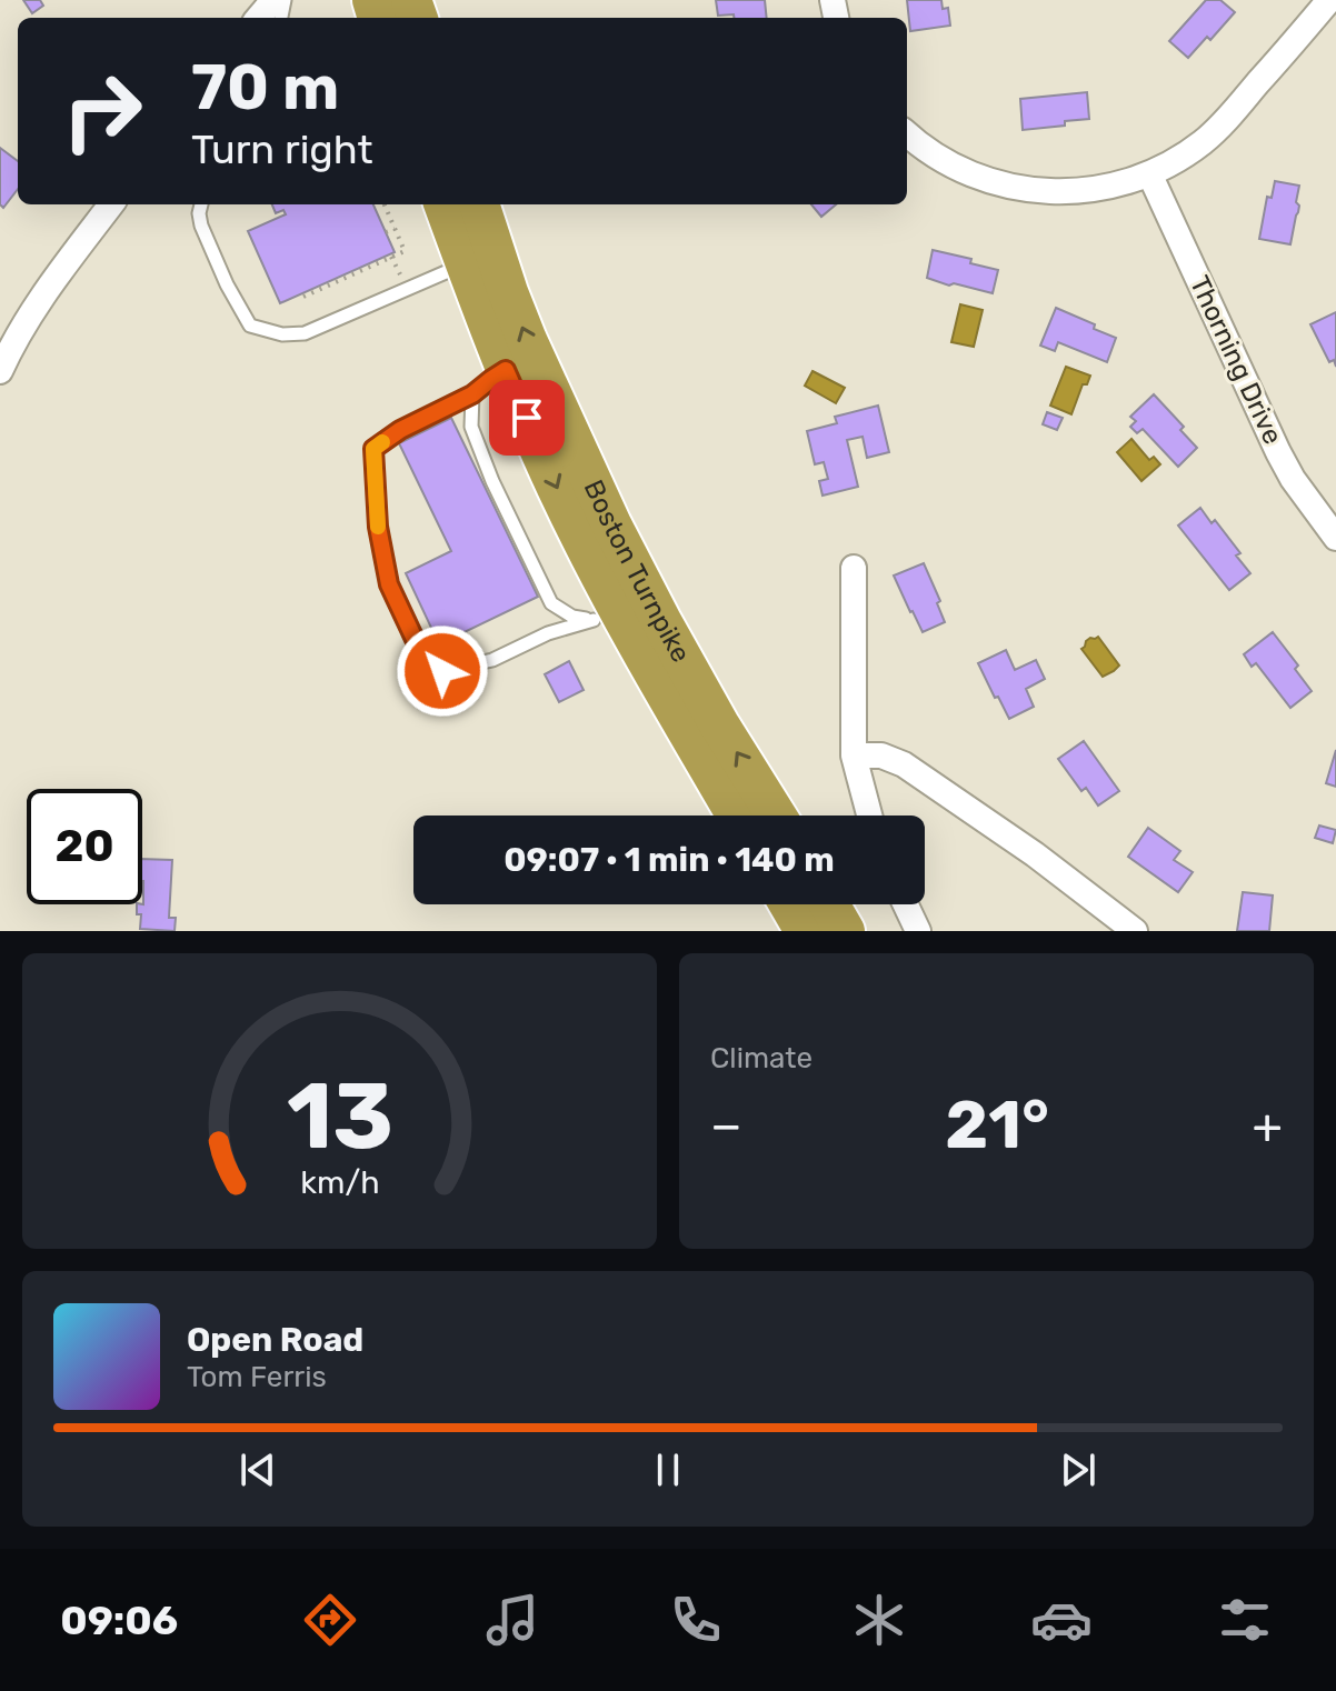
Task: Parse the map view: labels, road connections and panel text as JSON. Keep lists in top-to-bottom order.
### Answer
{
  "streets": {
    "highway": ["Boston Turnpike"],
    "street": ["Thorning Drive"]
  },
  "page": {
    "turn": ["70 m", "Turn right"],
    "limit": "20",
    "trip": "09:07 · 1 min · 140 m",
    "tile": "Climate",
    "heat": ["−", "21°", "+"],
    "song": ["Open Road", "Tom Ferris"],
    "tabs": "09:06",
    "gauge": ["13", "km/h"]
  }
}
